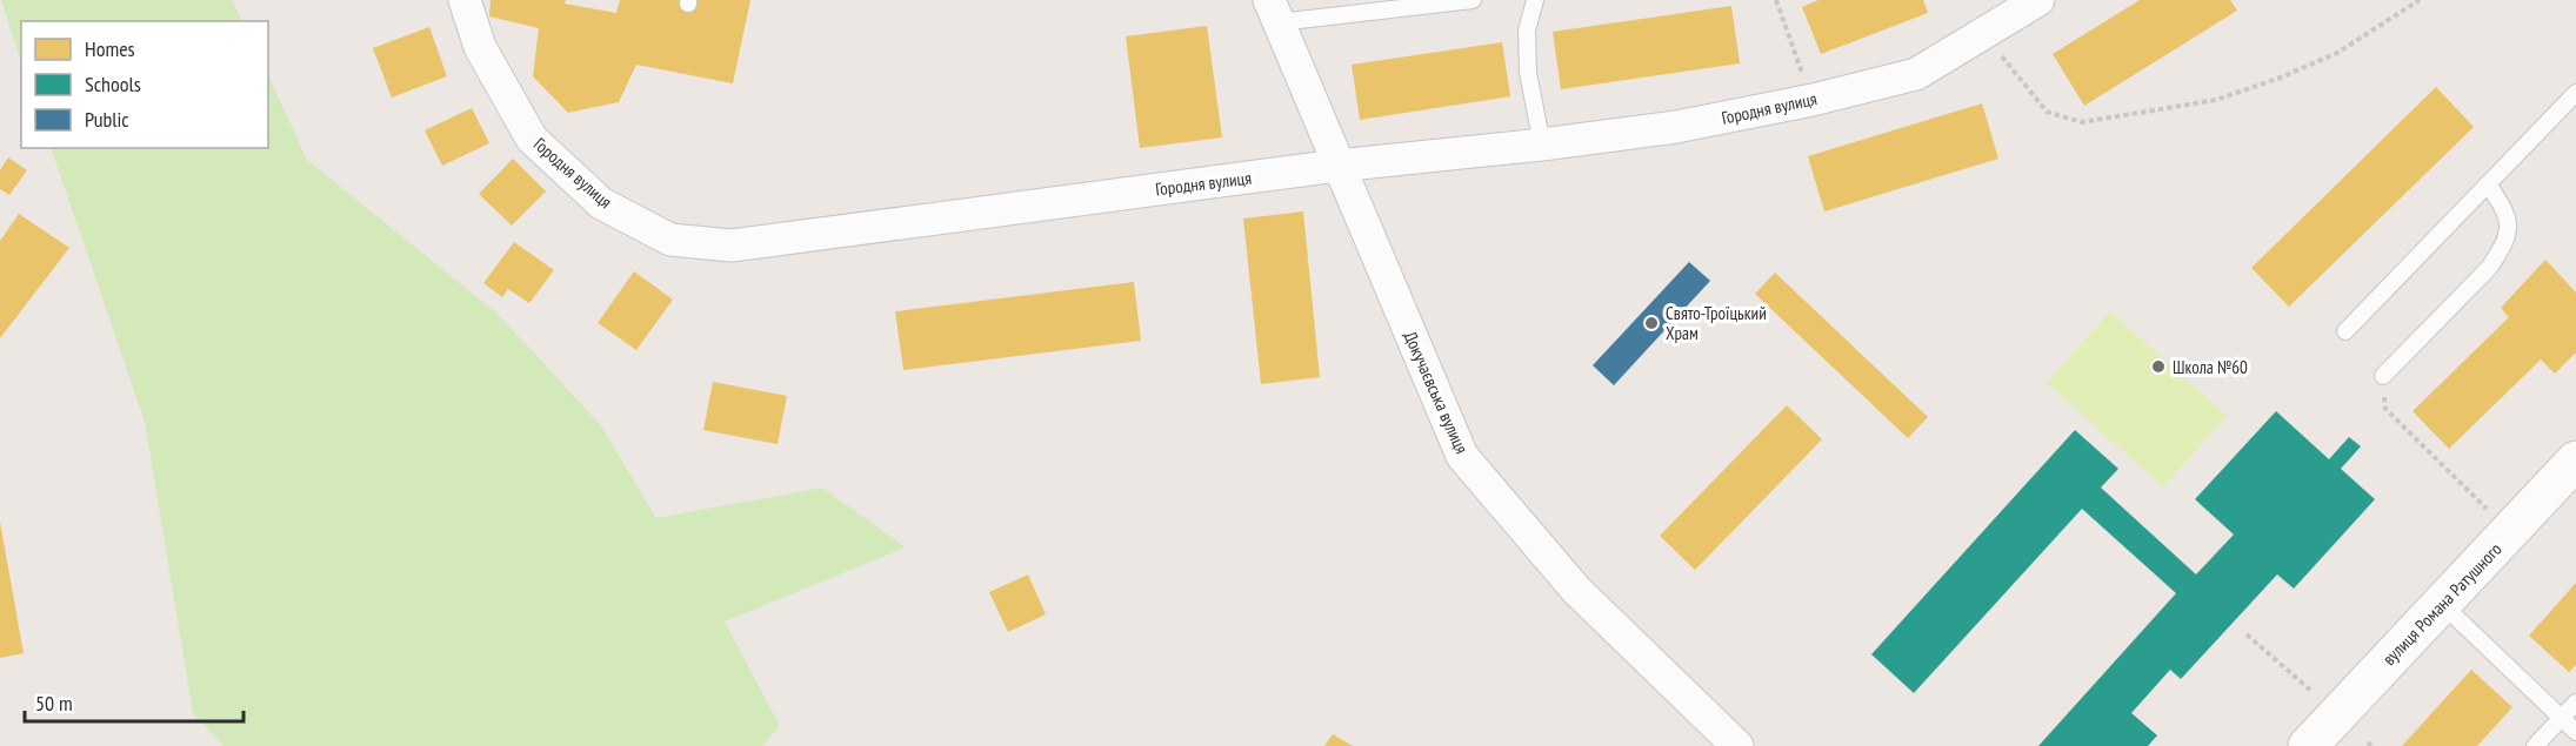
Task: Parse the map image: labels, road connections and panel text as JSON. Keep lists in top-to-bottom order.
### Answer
{
  "streets": {
    "street": ["Городня вулиця", "Докучаєвська вулиця", "вулиця Романа Ратушного"]
  },
  "crossings": [
    ["Городня вулиця", "Докучаєвська вулиця"]
  ],
  "places": ["Свято-Троїцький Храм", "Школа №60"],
  "legend": ["Homes", "Schools", "Public"],
  "scale_bar": "50 m"
}
